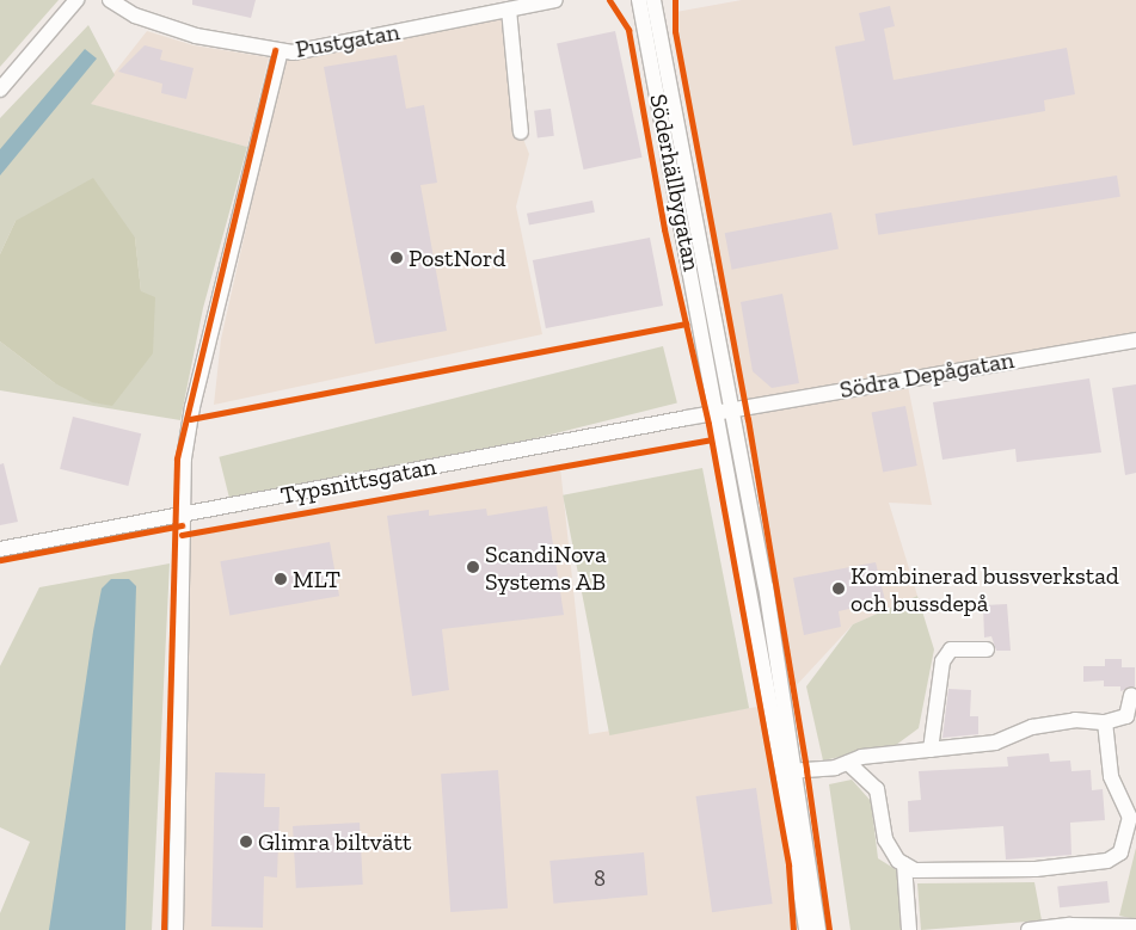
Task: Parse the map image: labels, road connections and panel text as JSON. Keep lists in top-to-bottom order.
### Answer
{
  "streets": {
    "street": [
      "Pustgatan",
      "Söderhällbygatan",
      "Södra Depågatan",
      "Typsnittsgatan"
    ]
  },
  "crossings": [
    ["Söderhällbygatan", "Södra Depågatan"],
    ["Söderhällbygatan", "Typsnittsgatan"],
    ["Södra Depågatan", "Typsnittsgatan"]
  ],
  "places": [
    "PostNord",
    "ScandiNova Systems AB",
    "MLT",
    "Kombinerad bussverkstad och bussdepå",
    "Glimra biltvätt"
  ],
  "house_numbers": ["8"]
}
